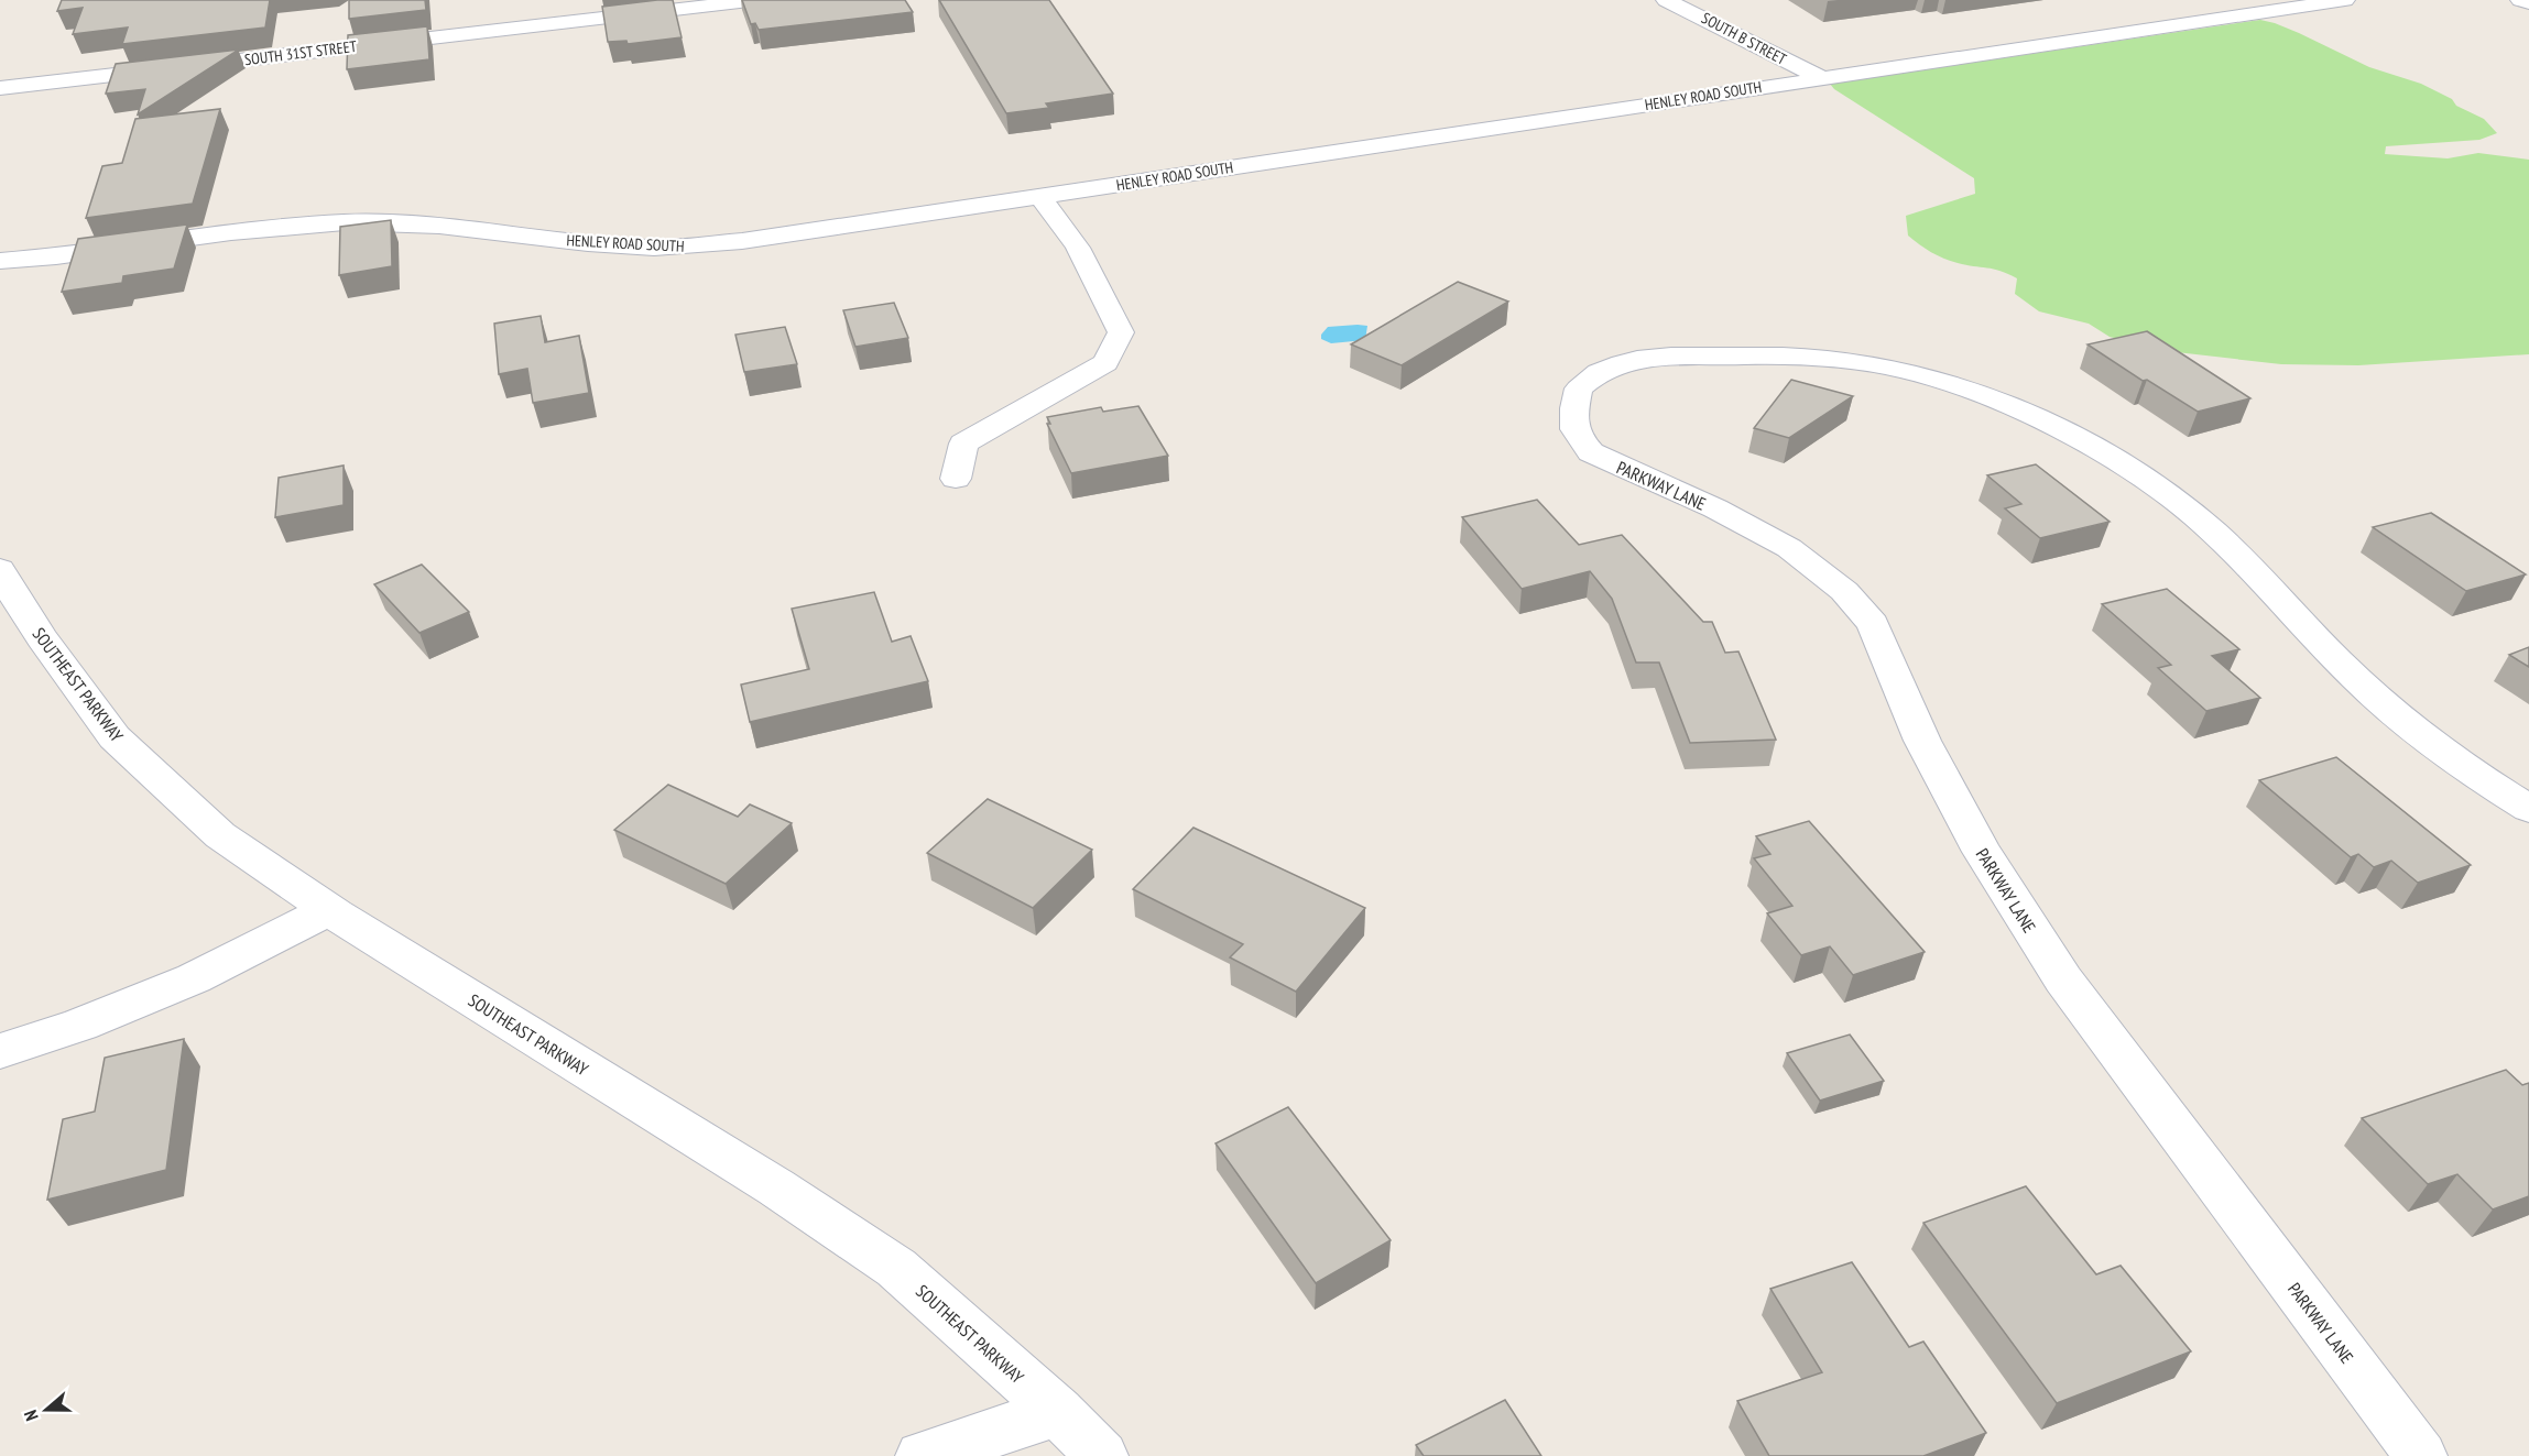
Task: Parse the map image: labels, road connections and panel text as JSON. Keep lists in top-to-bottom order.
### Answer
{
  "streets": {
    "street": [
      "SOUTH B STREET",
      "SOUTH 31ST STREET",
      "HENLEY ROAD SOUTH",
      "PARKWAY LANE",
      "SOUTHEAST PARKWAY"
    ]
  },
  "crossings": [
    ["SOUTH B STREET", "HENLEY ROAD SOUTH"]
  ],
  "north": "left"
}
